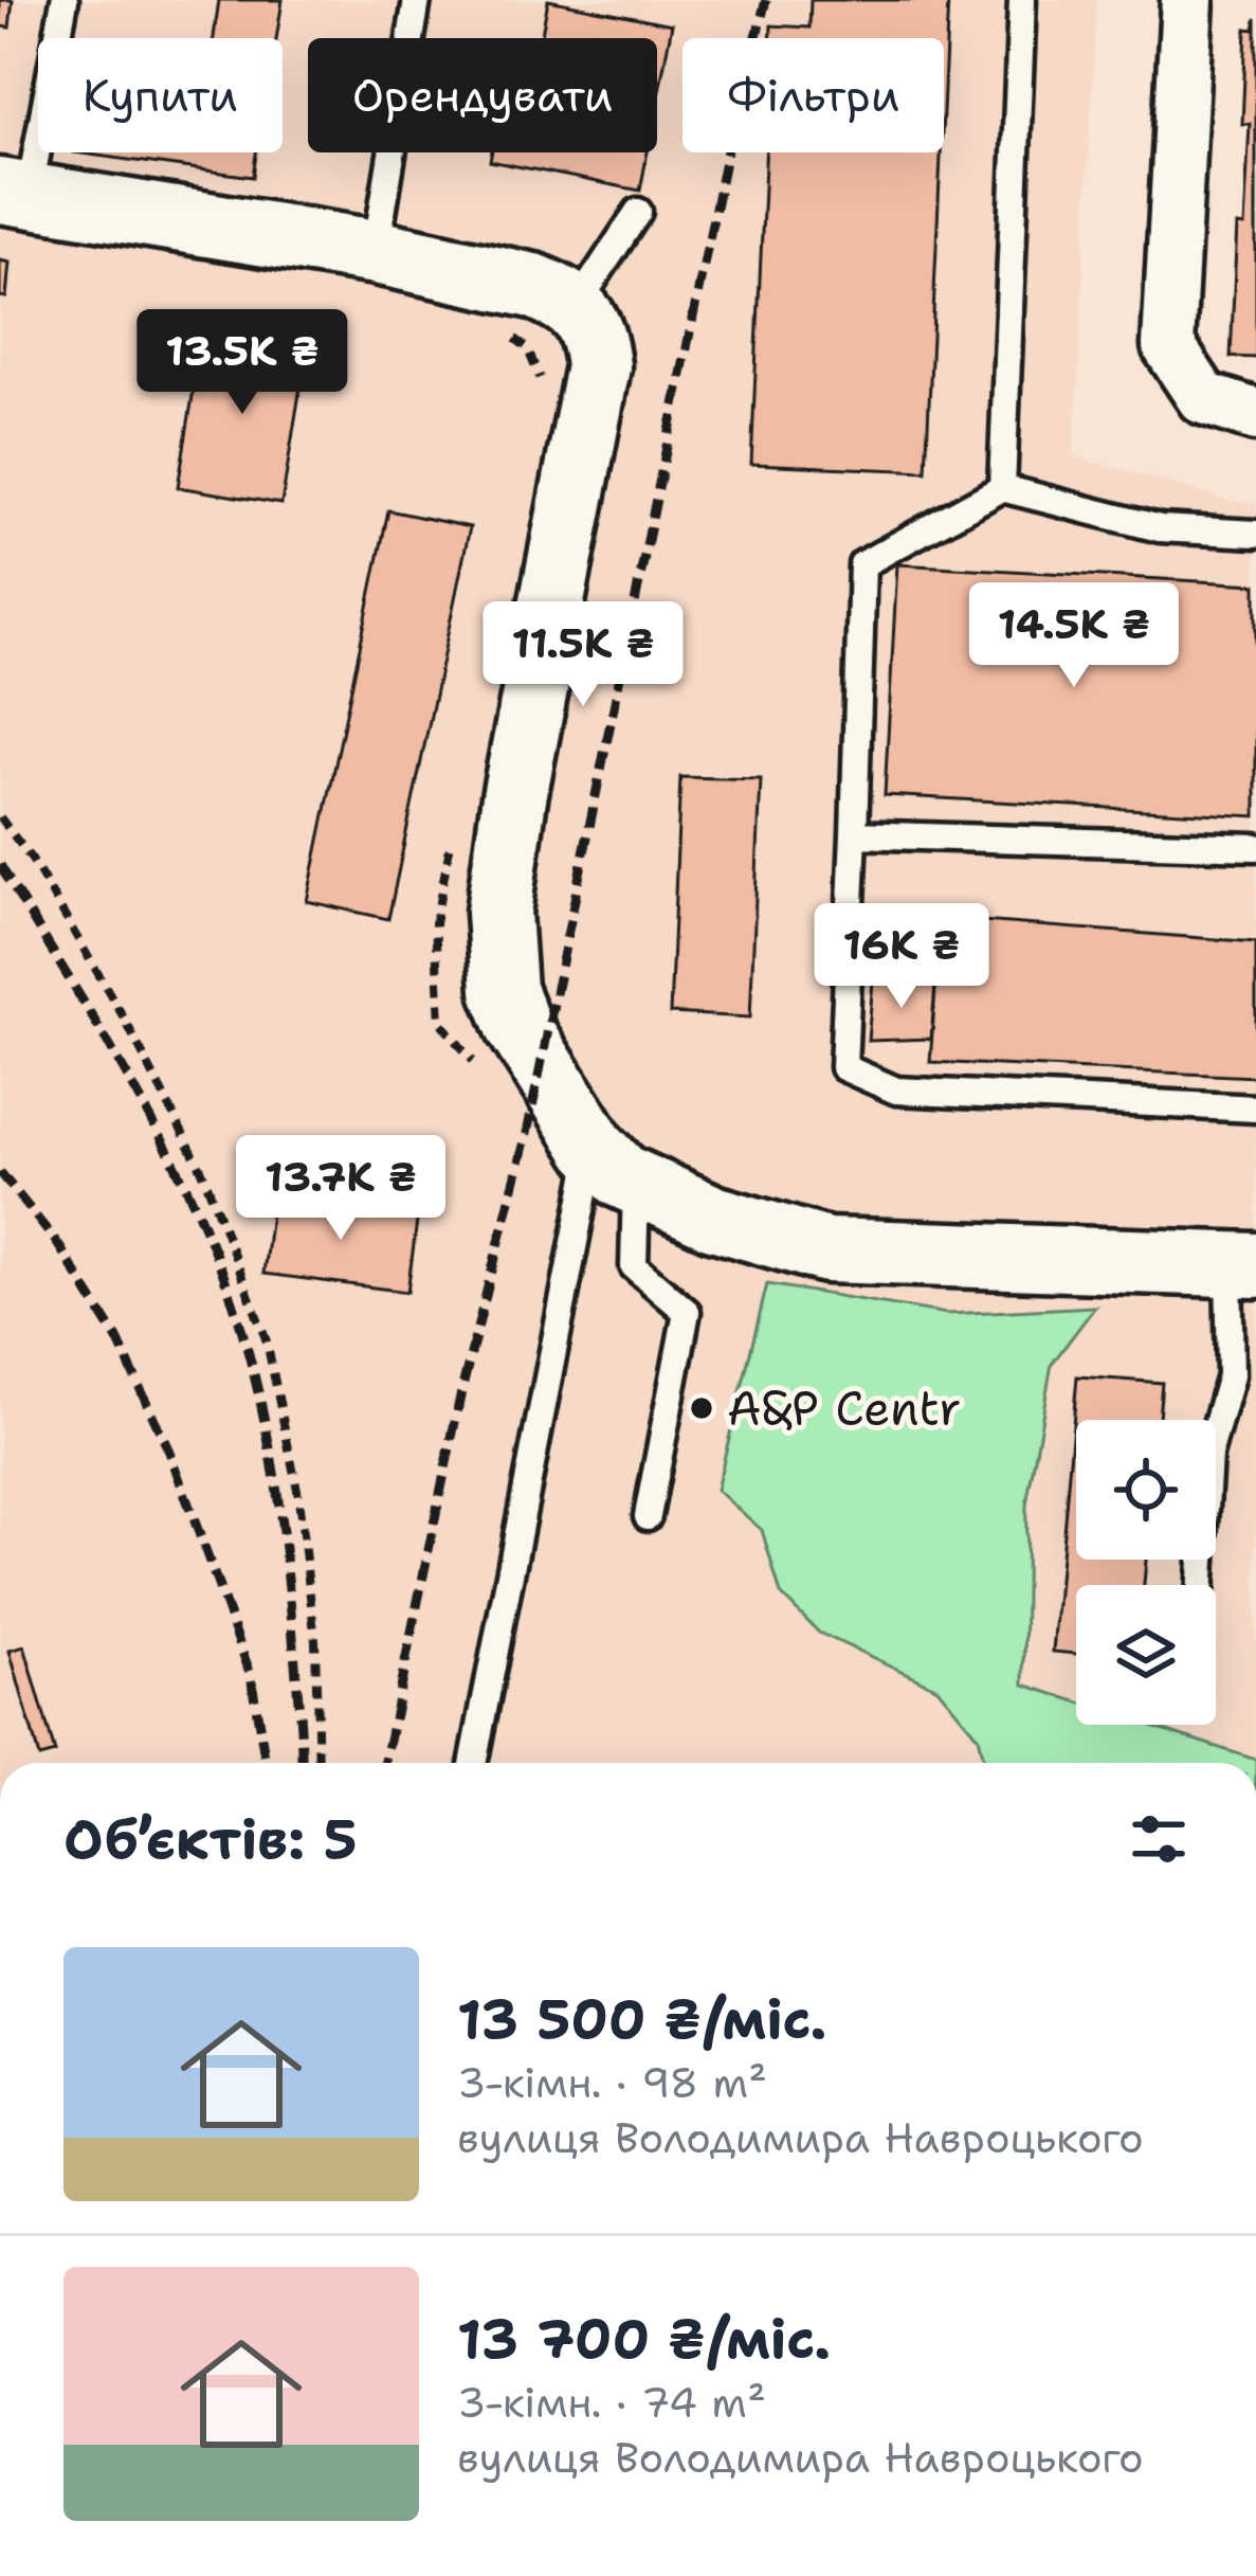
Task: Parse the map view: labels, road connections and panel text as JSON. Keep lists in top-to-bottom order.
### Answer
{
  "places": ["A&P Centr"],
  "page": {
    "chip": ["Купити", "Орендувати", "Фільтри"],
    "price": [
      "13.5K ₴",
      "14.5K ₴",
      "11.5K ₴",
      "16K ₴",
      "13.7K ₴"
    ],
    "heading": "Об’єктів: 5",
    "list": [
      {
        "name": "13 500 ₴/міс.",
        "note": "3-кімн. · 98 m² · вулиця Володимира Навроцького"
      },
      {
        "name": "13 700 ₴/міс.",
        "note": "3-кімн. · 74 m² · вулиця Володимира Навроцького"
      }
    ]
  }
}
